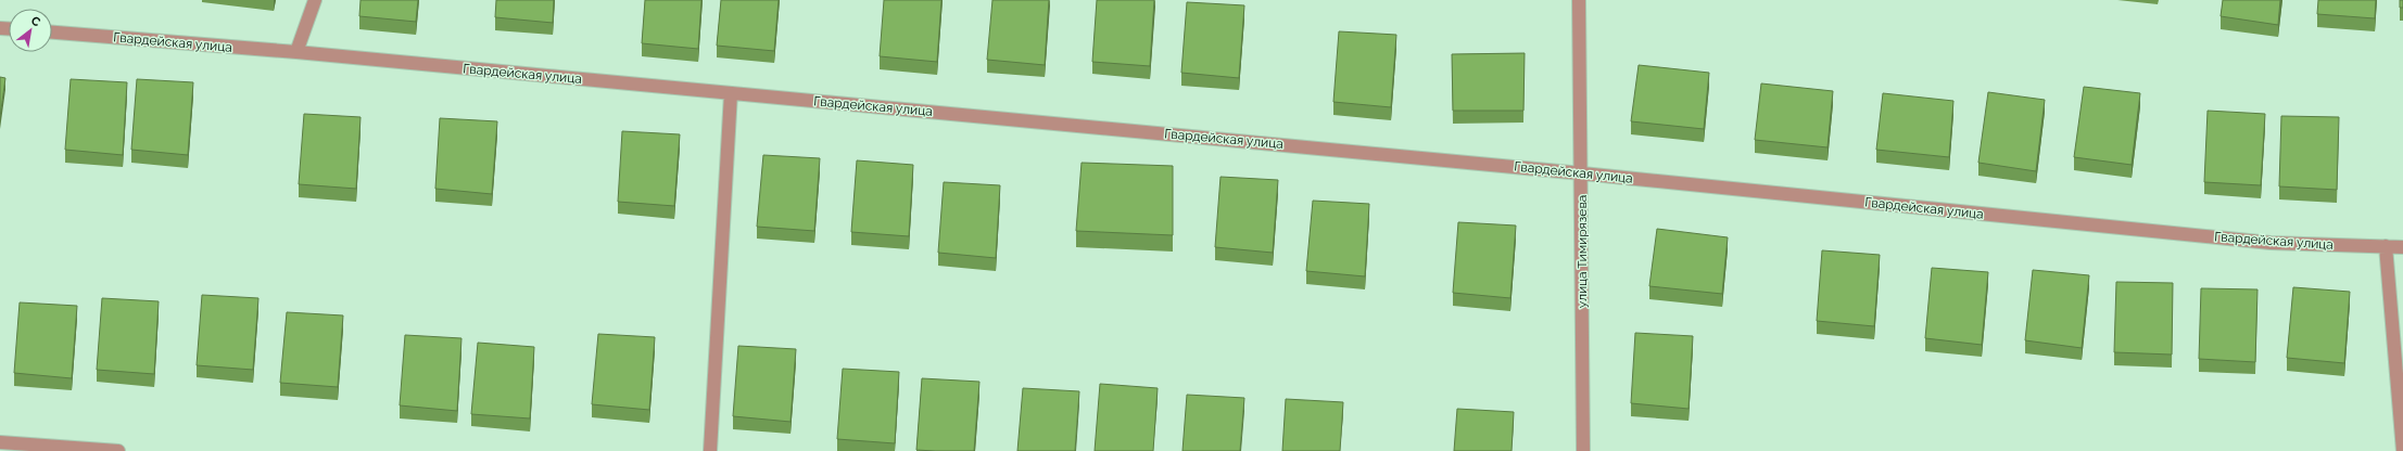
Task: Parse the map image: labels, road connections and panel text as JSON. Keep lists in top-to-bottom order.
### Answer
{
  "streets": {
    "street": ["Гвардейская улица", "улица Тимирязева"]
  },
  "crossings": [
    ["Гвардейская улица", "улица Тимирязева"]
  ],
  "north": "top right"
}
